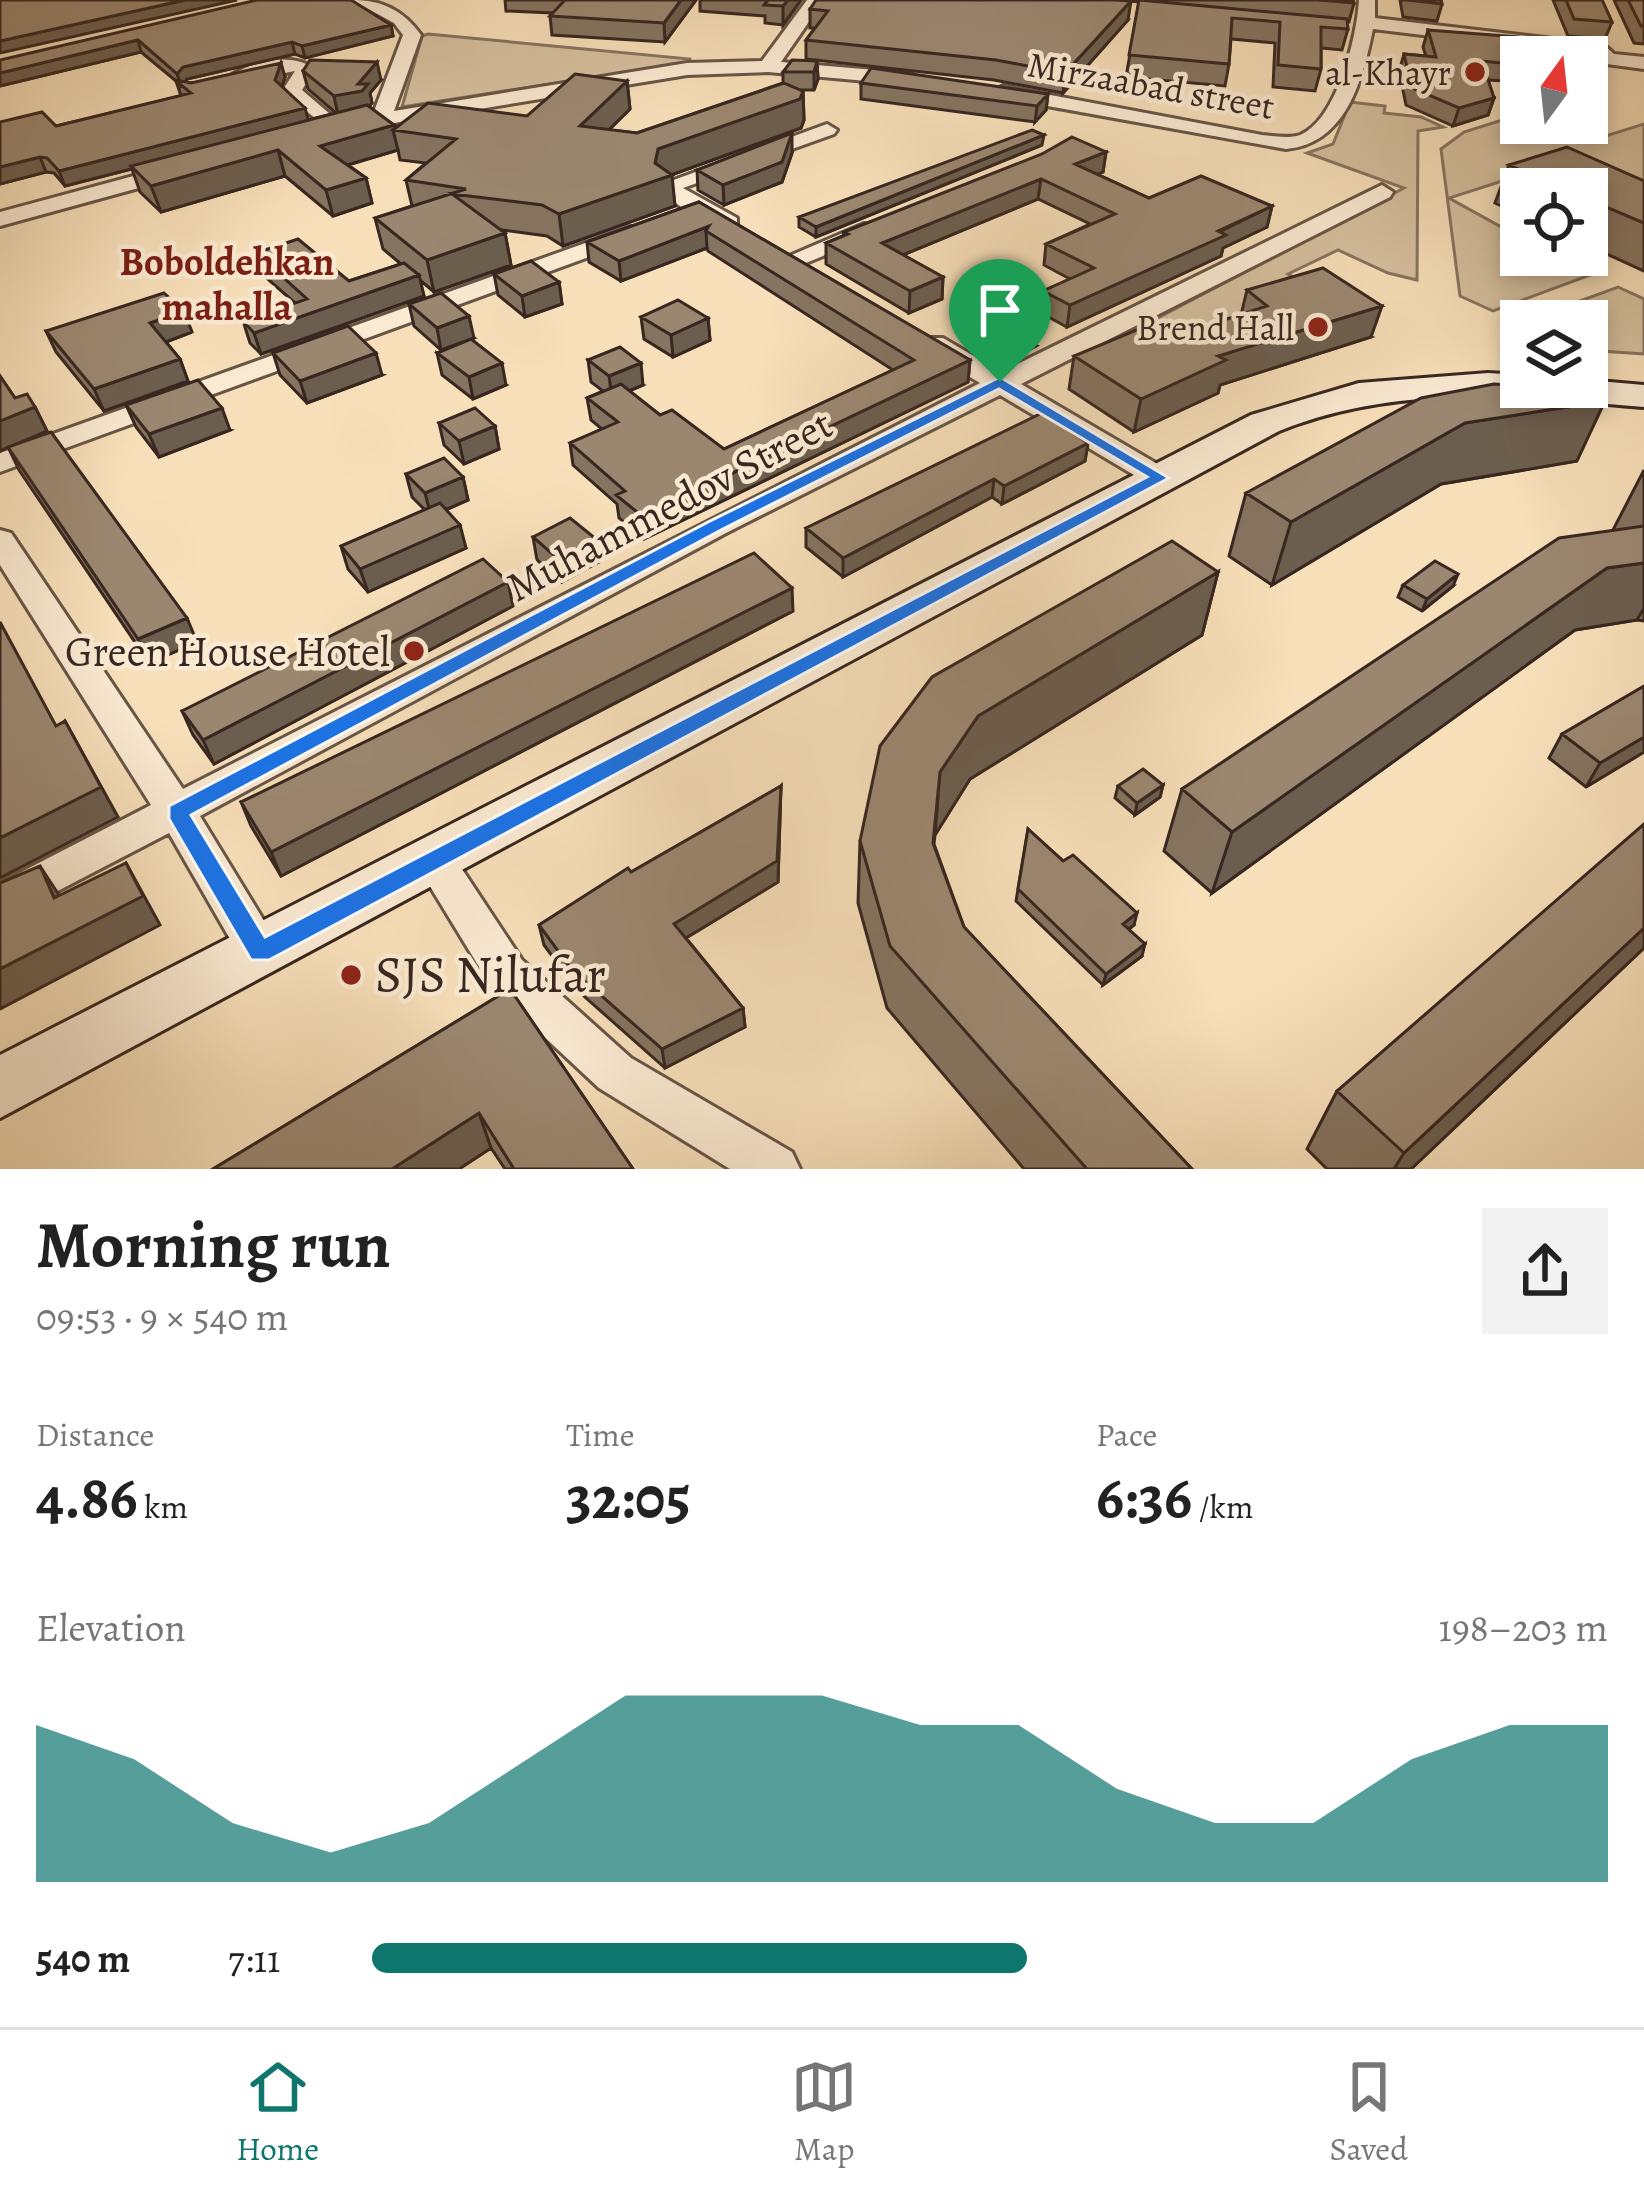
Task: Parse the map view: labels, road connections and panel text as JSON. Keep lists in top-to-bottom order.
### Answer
{
  "streets": {
    "street": ["Mirzaаbаd street", "Muhammedov Street"]
  },
  "districts": ["Boboldehkan mahalla"],
  "places": [
    "al-Khayr",
    "Brend Hall",
    "Green House Hotel",
    "SJS Nilufar"
  ],
  "north": "top",
  "page": {
    "heading": ["Morning run", "09:53 · 9 × 540 m"],
    "stats": [
      ["Distance", "4.86 km"],
      ["Time", "32:05"],
      ["Pace", "6:36 /km"]
    ],
    "chart": ["Elevation", "198–203 m"],
    "list": [
      {
        "name": "540 m",
        "note": "7:11"
      }
    ],
    "tabs": ["Home", "Map", "Saved"]
  }
}
